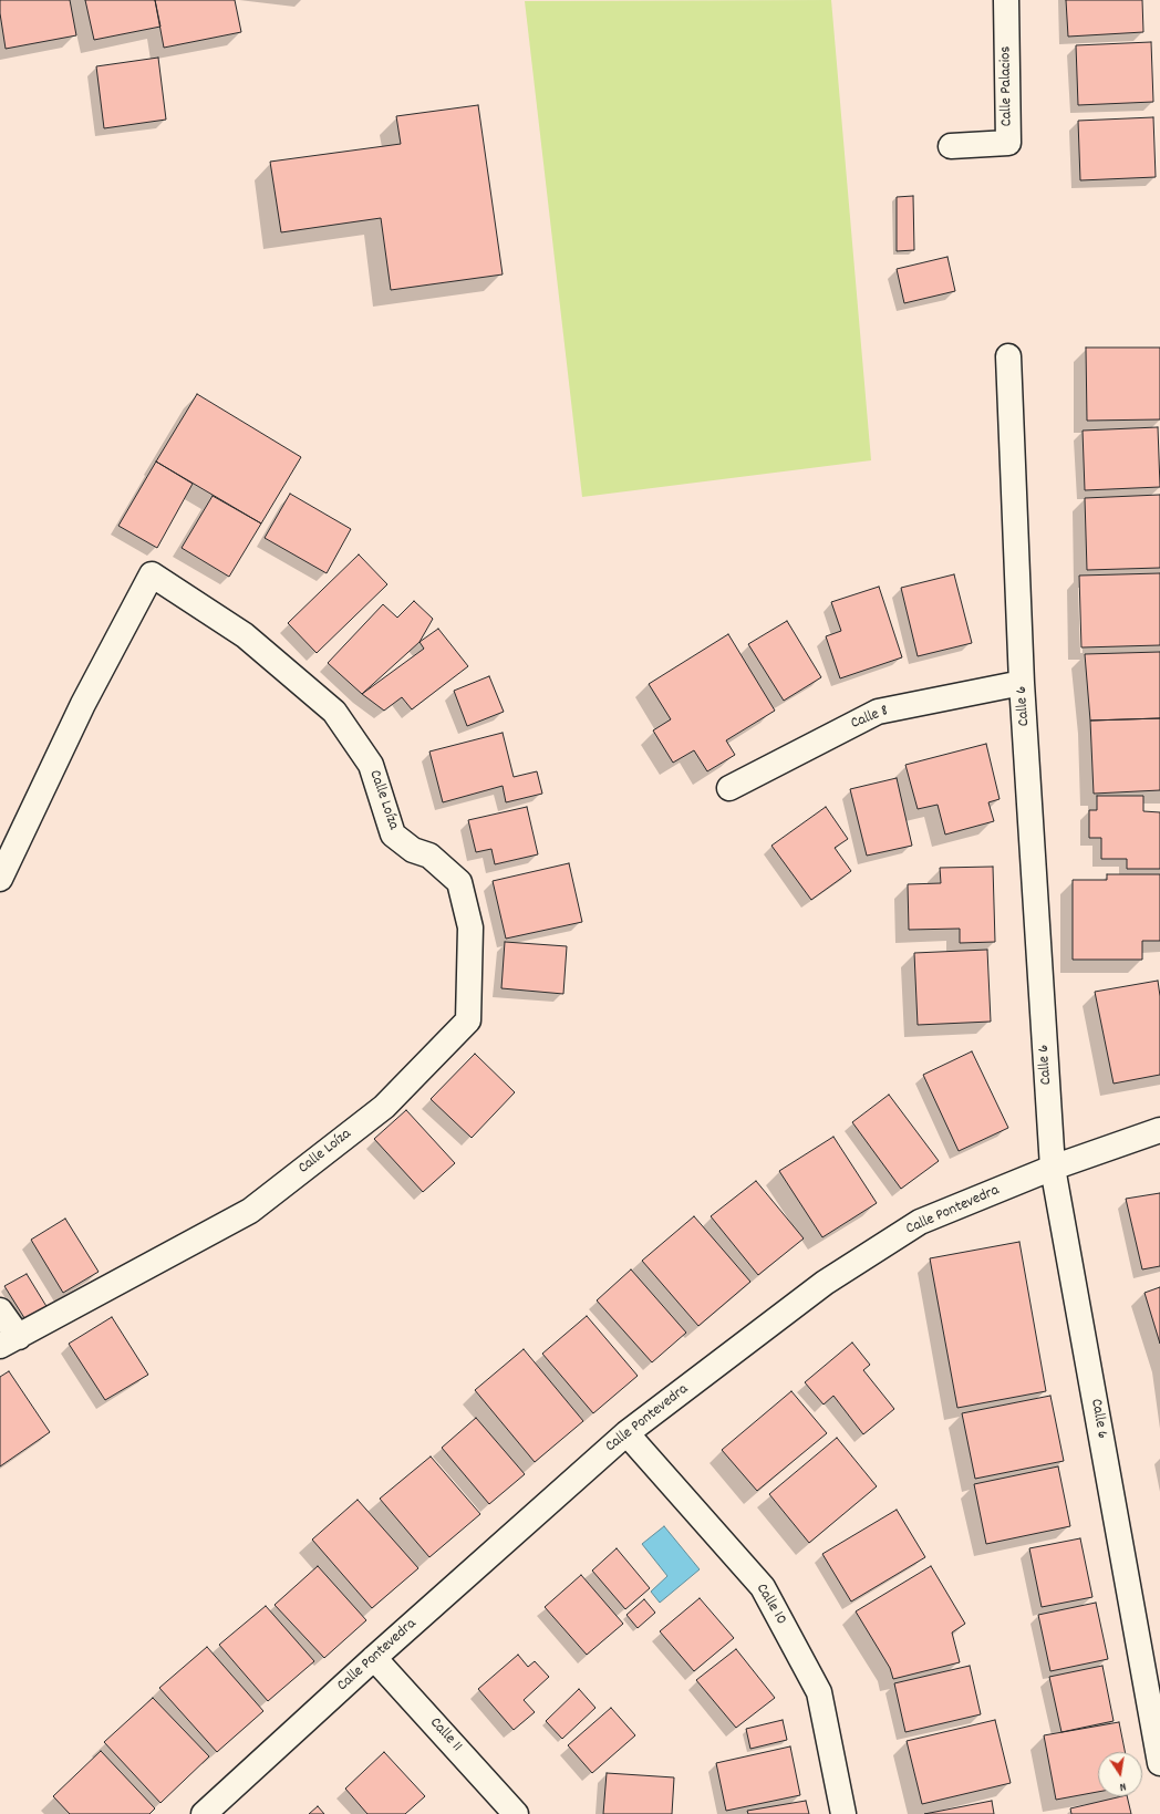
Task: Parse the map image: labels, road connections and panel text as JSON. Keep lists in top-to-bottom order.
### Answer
{
  "streets": {
    "street": [
      "Calle Palacios",
      "Calle 6",
      "Calle 8",
      "Calle Loíza",
      "Calle Pontevedra",
      "Calle 10",
      "Calle 11"
    ]
  },
  "crossings": [
    ["Calle 6", "Calle 8"],
    ["Calle 6", "Calle Pontevedra"],
    ["Calle Pontevedra", "Calle 10"],
    ["Calle Pontevedra", "Calle 11"]
  ],
  "north": "bottom"
}
